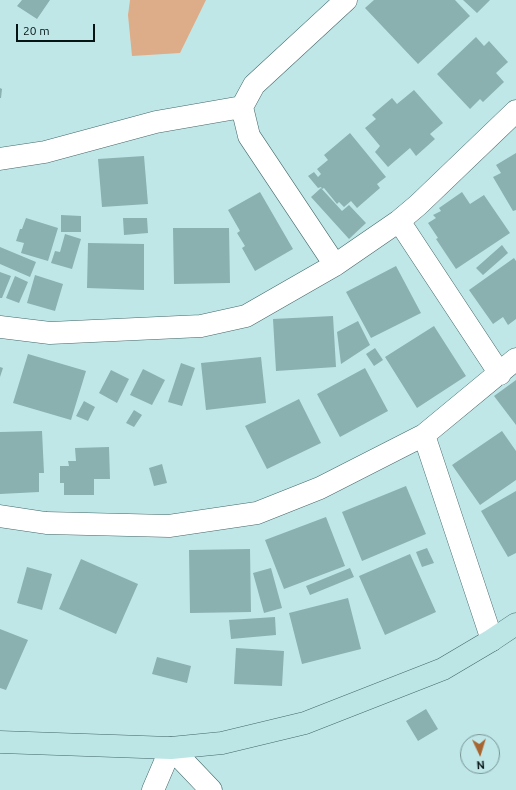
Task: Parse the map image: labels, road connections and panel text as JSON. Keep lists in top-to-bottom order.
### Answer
{
  "scale_bar": "20 m",
  "north": "bottom"
}
